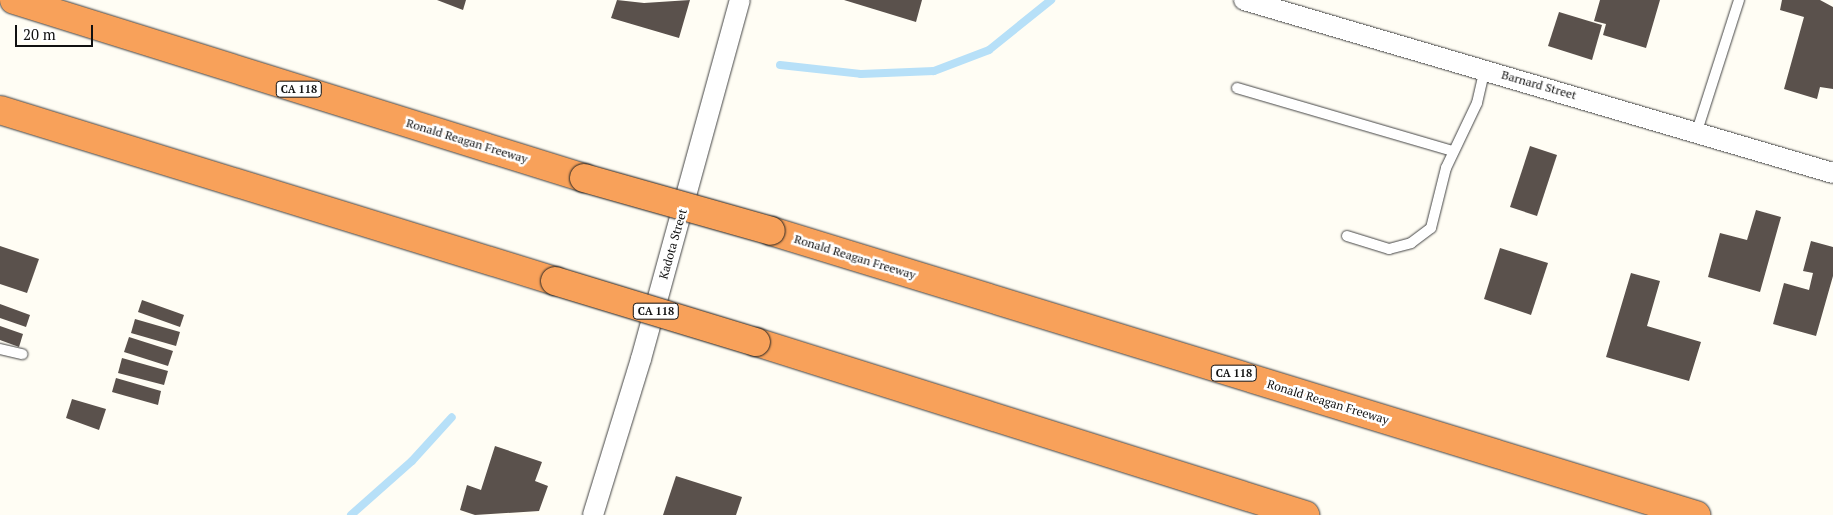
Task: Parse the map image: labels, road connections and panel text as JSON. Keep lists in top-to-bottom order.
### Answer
{
  "streets": {
    "highway": ["CA 118", "Ronald Reagan Freeway"],
    "street": ["Barnard Street", "Kadota Street"]
  },
  "scale_bar": "20 m"
}
